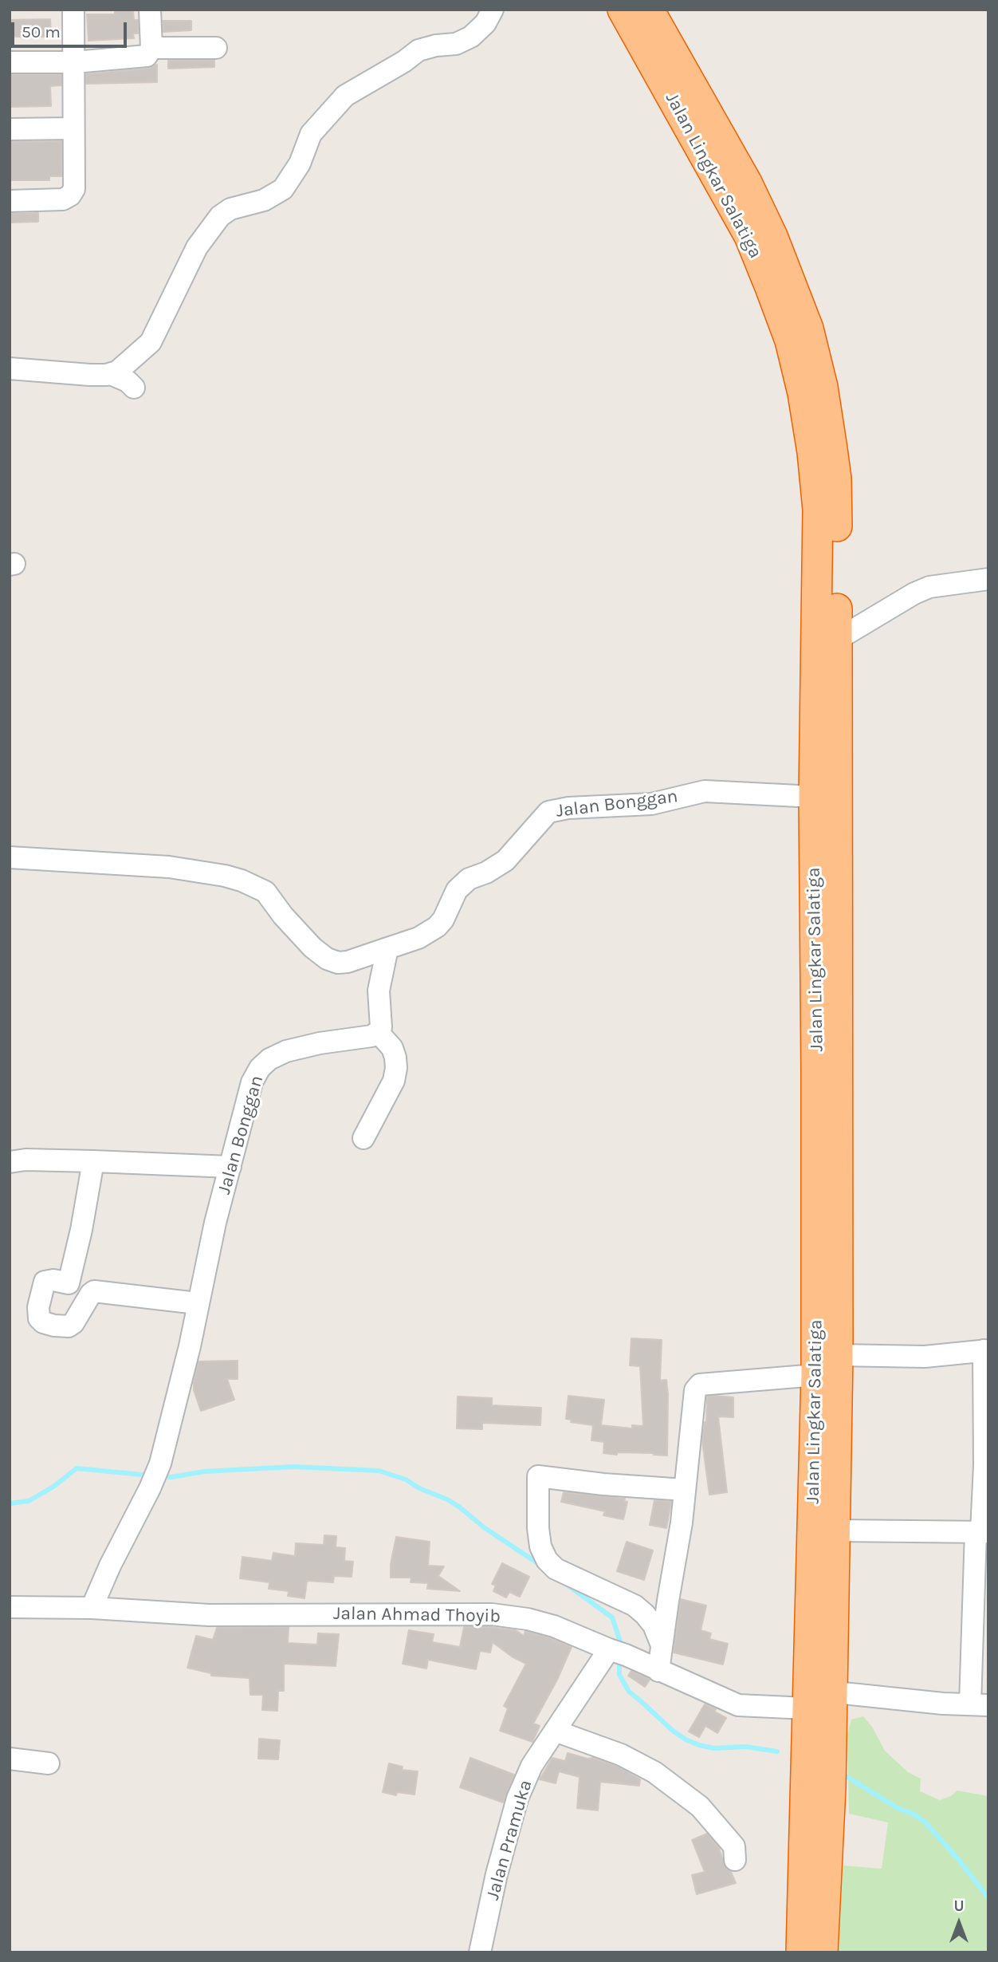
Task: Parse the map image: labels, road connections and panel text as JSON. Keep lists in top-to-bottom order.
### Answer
{
  "streets": {
    "highway": ["Jalan Lingkar Salatiga"],
    "street": ["Jalan Bonggan", "Jalan Ahmad Thoyib", "Jalan Pramuka"]
  },
  "crossings": [
    ["Jalan Lingkar Salatiga", "Jalan Bonggan"],
    ["Jalan Lingkar Salatiga", "Jalan Ahmad Thoyib"],
    ["Jalan Bonggan", "Jalan Ahmad Thoyib"],
    ["Jalan Ahmad Thoyib", "Jalan Pramuka"]
  ],
  "scale_bar": "50 m",
  "north": "top"
}
